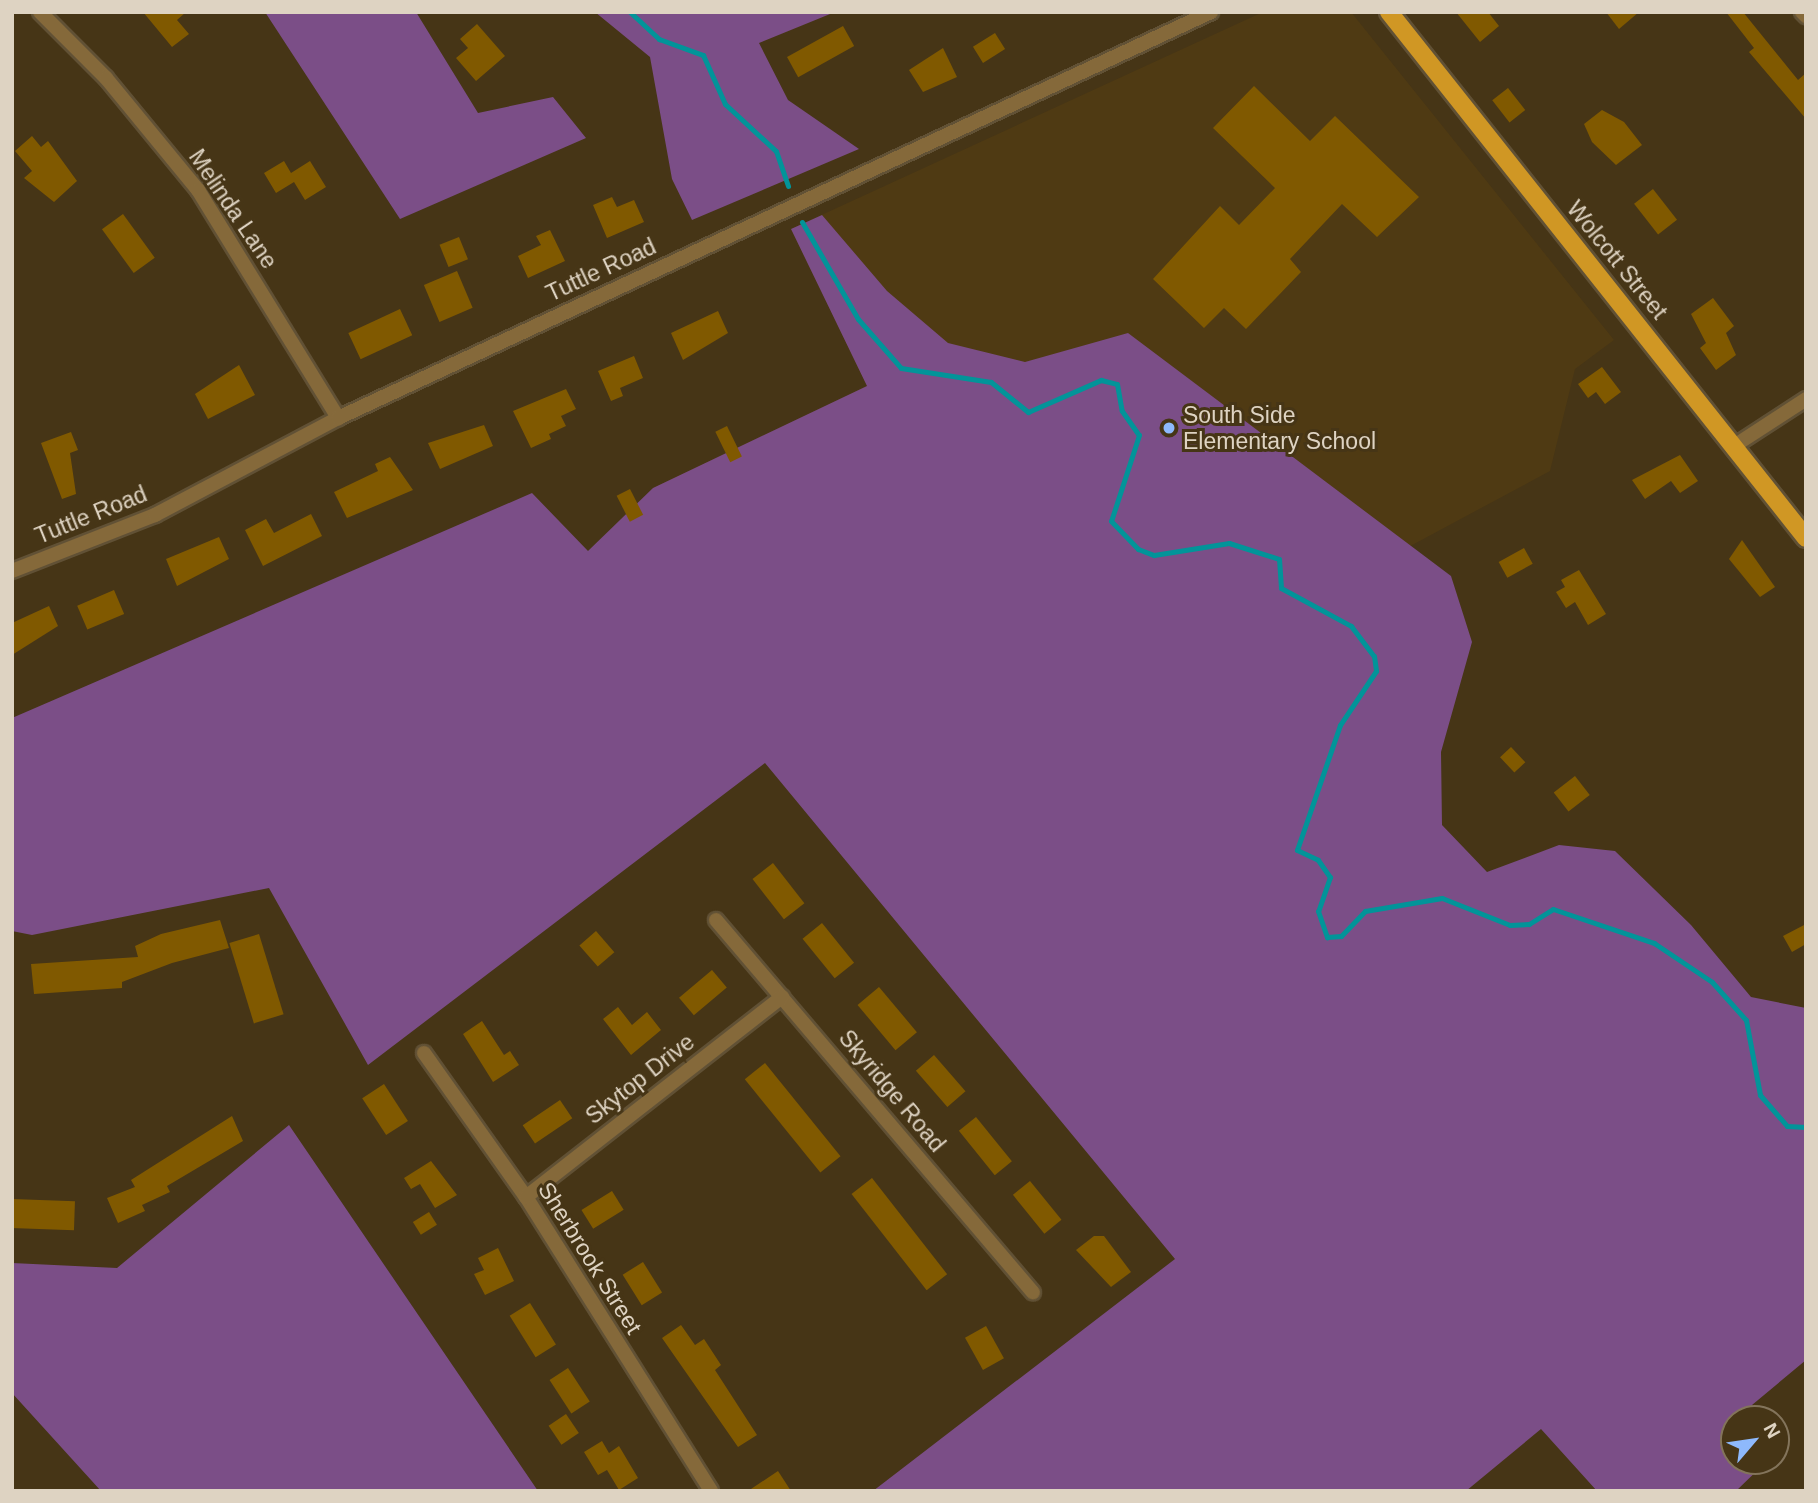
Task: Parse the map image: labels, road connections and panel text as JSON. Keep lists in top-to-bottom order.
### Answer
{
  "streets": {
    "main road": ["Wolcott Street"],
    "street": [
      "Melinda Lane",
      "Tuttle Road",
      "Skytop Drive",
      "Skyridge Road",
      "Sherbrook Street"
    ]
  },
  "crossings": [
    ["Melinda Lane", "Tuttle Road"],
    ["Skytop Drive", "Skyridge Road"],
    ["Skytop Drive", "Sherbrook Street"]
  ],
  "places": ["South Side Elementary School"],
  "north": "top right"
}
